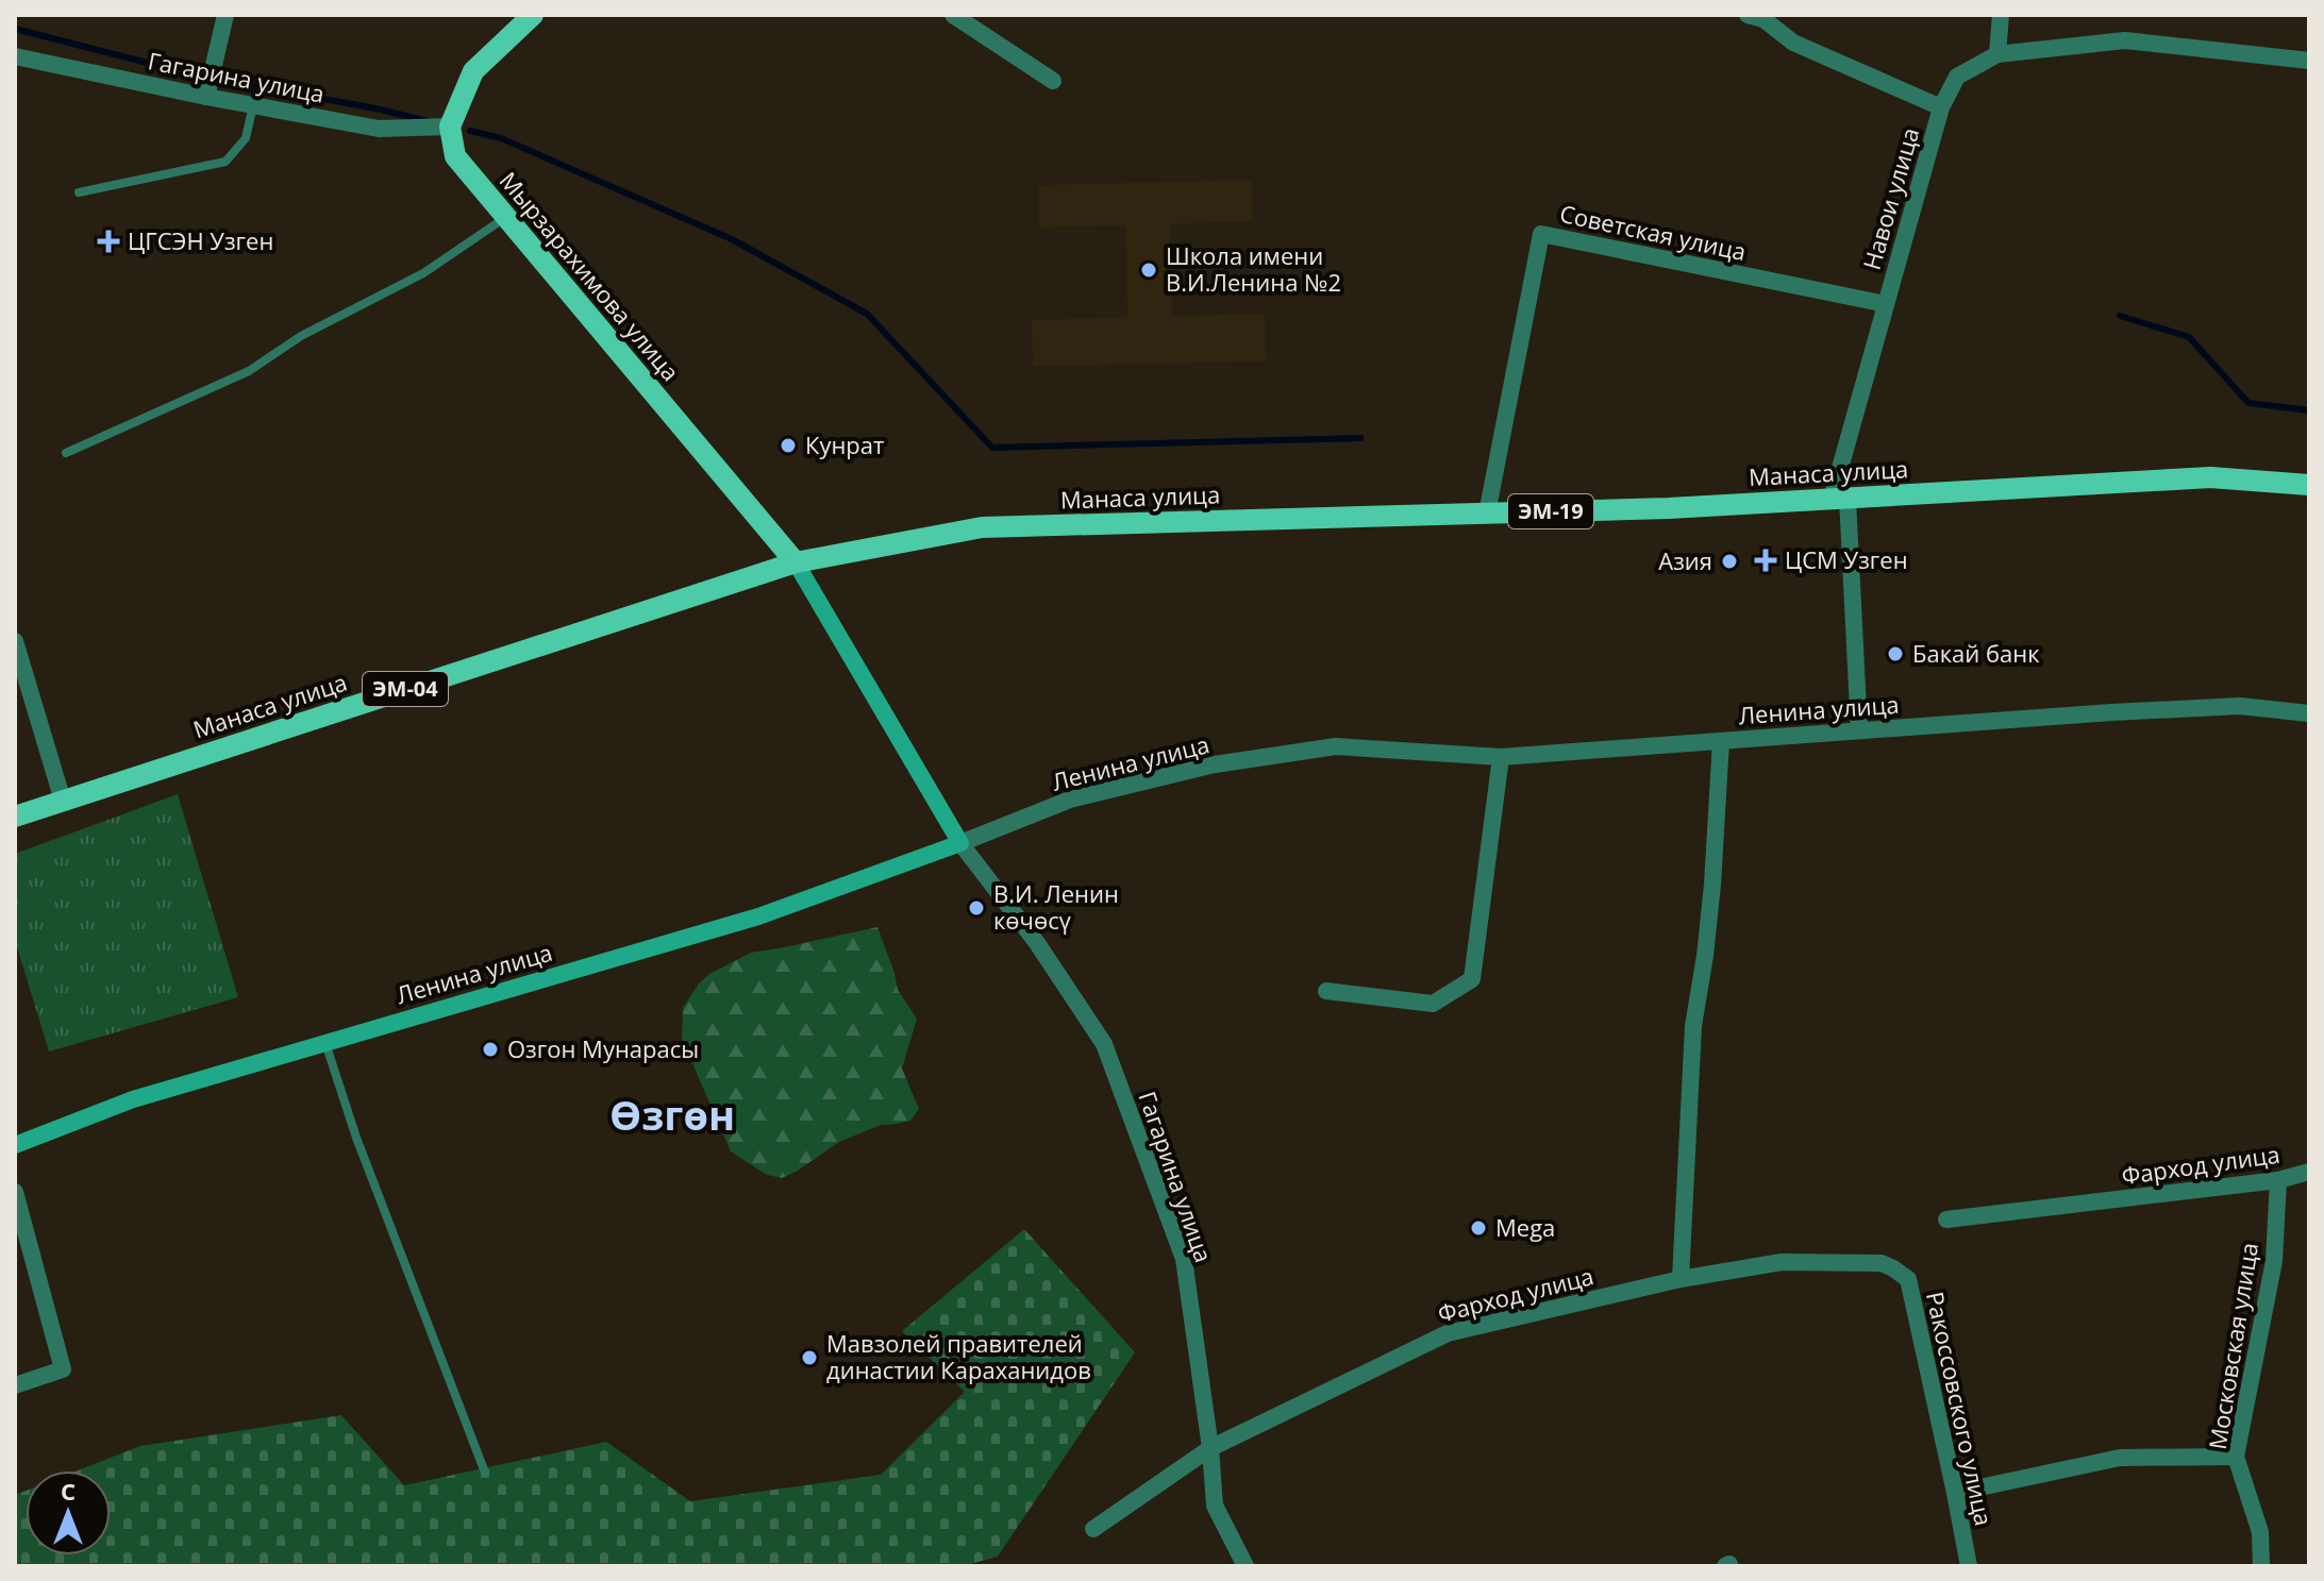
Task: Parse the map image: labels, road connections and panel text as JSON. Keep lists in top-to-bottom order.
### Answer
{
  "streets": {
    "main road": [
      "Мырзарахимова улица",
      "Манаса улица",
      "ЭМ-19",
      "ЭМ-04",
      "Ленина улица"
    ],
    "street": [
      "Гагарина улица",
      "Навои улица",
      "Советская улица",
      "Фарход улица",
      "Московская улица",
      "Ракоссовского улица"
    ]
  },
  "crossings": [
    ["Гагарина улица", "Мырзарахимова улица"],
    ["Гагарина улица", "Ленина улица"],
    ["Гагарина улица", "Фарход улица"],
    ["Навои улица", "Советская улица"],
    ["Навои улица", "Манаса улица"],
    ["Навои улица", "Ленина улица"],
    ["Советская улица", "Манаса улица"],
    ["Мырзарахимова улица", "Манаса улица"],
    ["Фарход улица", "Московская улица"],
    ["Фарход улица", "Ракоссовского улица"]
  ],
  "districts": ["Өзгөн"],
  "places": {
    "health": ["ЦГСЭН Узген", "ЦСМ Узген"],
    "other": [
      "Школа имени В.И.Ленина №2",
      "Кунрат",
      "Азия",
      "Бакай банк",
      "В.И. Ленин көчөсү",
      "Озгон Мунарасы",
      "Mega",
      "Мавзолей правителей династии Караханидов"
    ]
  },
  "north": "top"
}
